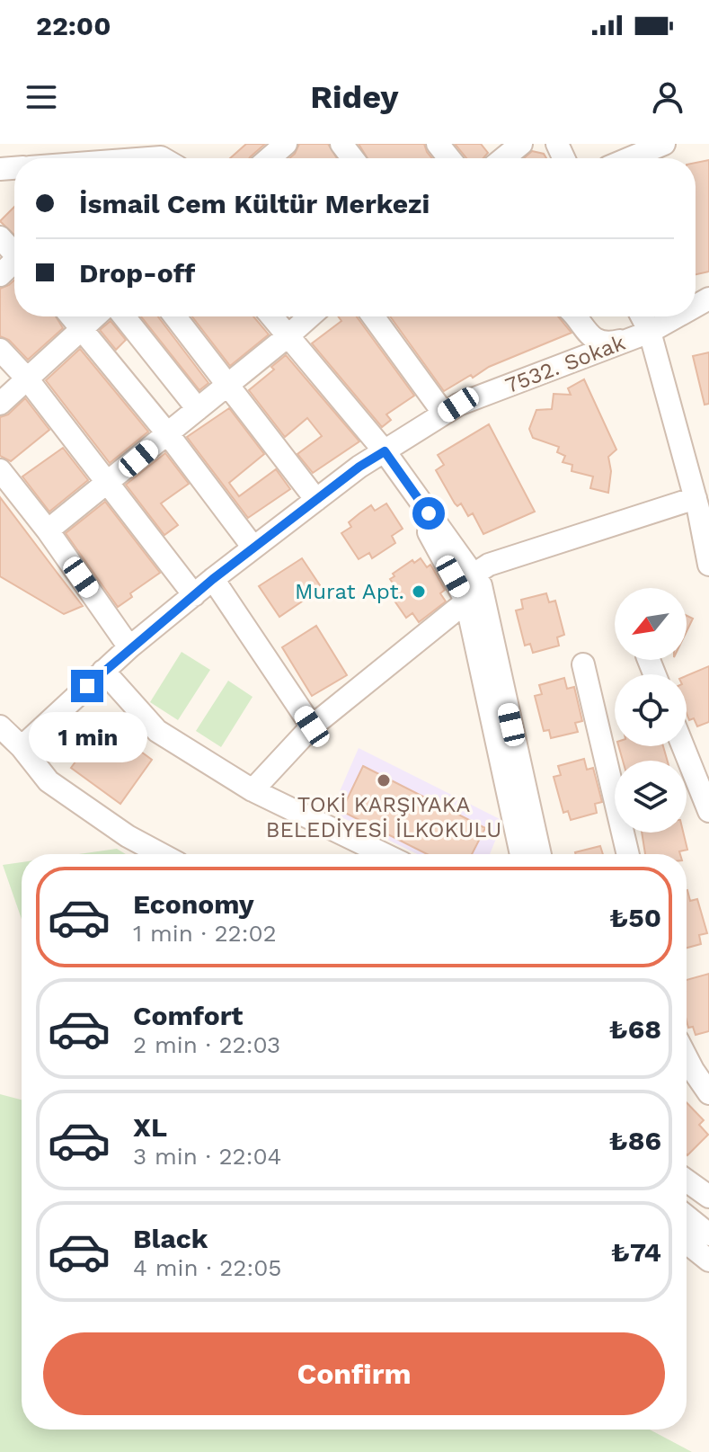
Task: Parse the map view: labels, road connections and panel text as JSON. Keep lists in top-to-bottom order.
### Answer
{
  "streets": {
    "street": ["7532. Sokak"]
  },
  "places": ["Murat Apt.", "TOKİ KARŞIYAKA BELEDİYESİ İLKOKULU"],
  "north": "bottom left",
  "page": {
    "status": "22:00",
    "header": "Ridey",
    "banner": ["İsmail Cem Kültür Merkezi", "Drop-off"],
    "bubble": "1 min",
    "list": [
      {
        "name": "Economy",
        "note": "1 min · 22:02",
        "value": "₺50"
      },
      {
        "name": "Comfort",
        "note": "2 min · 22:03",
        "value": "₺68"
      },
      {
        "name": "XL",
        "note": "3 min · 22:04",
        "value": "₺86"
      },
      {
        "name": "Black",
        "note": "4 min · 22:05",
        "value": "₺74"
      }
    ],
    "buttons": "Confirm"
  }
}
